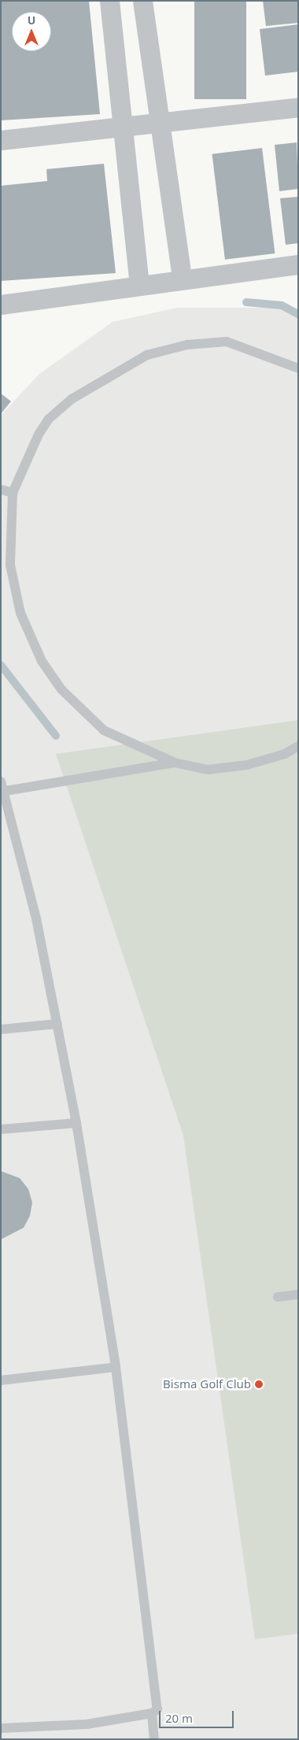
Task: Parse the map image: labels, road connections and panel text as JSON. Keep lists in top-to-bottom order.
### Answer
{
  "places": ["Bisma Golf Club"],
  "scale_bar": "20 m",
  "north": "top"
}
